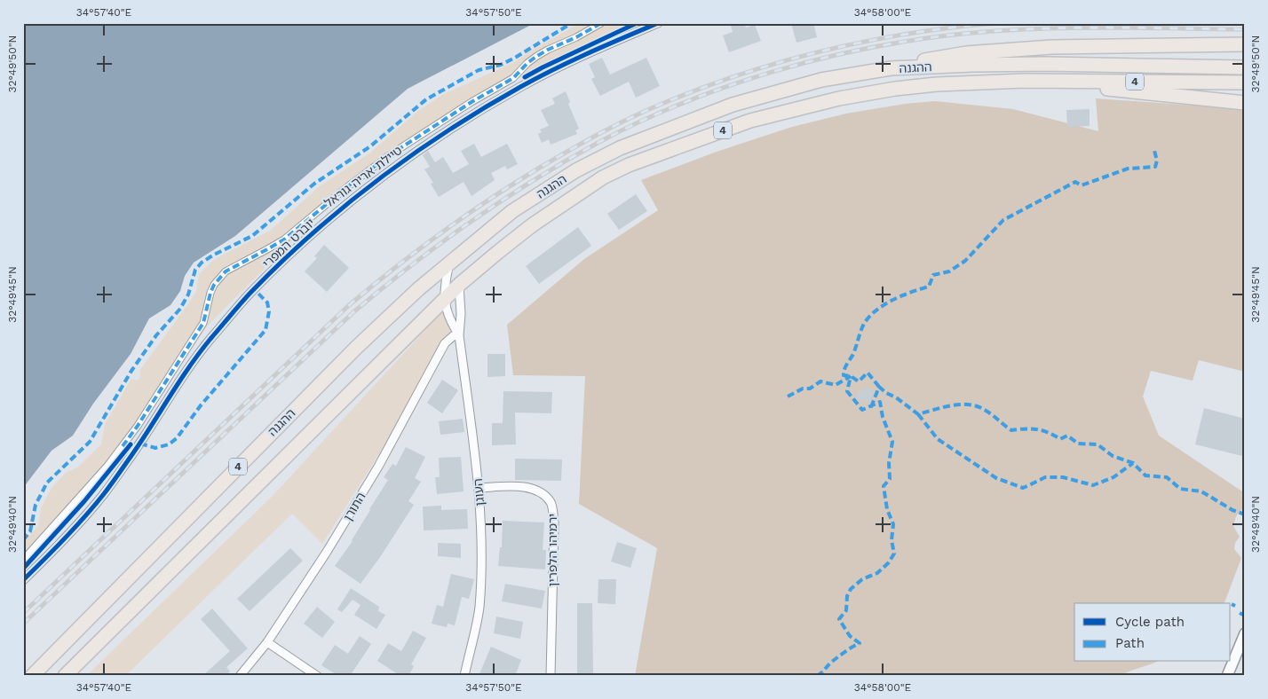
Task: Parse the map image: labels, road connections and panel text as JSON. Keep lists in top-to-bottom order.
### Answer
{
  "streets": {
    "highway": ["ההגנה", "4"],
    "street": [
      "טיילת אריה גוראל",
      "יוברט המפרי",
      "העוגן",
      "התורן",
      "ירמיהו הלפרין"
    ]
  },
  "crossings": [
    ["ההגנה", "העוגן"],
    ["העוגן", "התורן"],
    ["העוגן", "ירמיהו הלפרין"]
  ],
  "legend": ["Cycle path", "Path"],
  "coordinates": [
    "34°57'40\"E",
    "34°57'50\"E",
    "34°58'00\"E",
    "32°49'50\"N",
    "32°49'45\"N",
    "32°49'40\"N"
  ]
}
